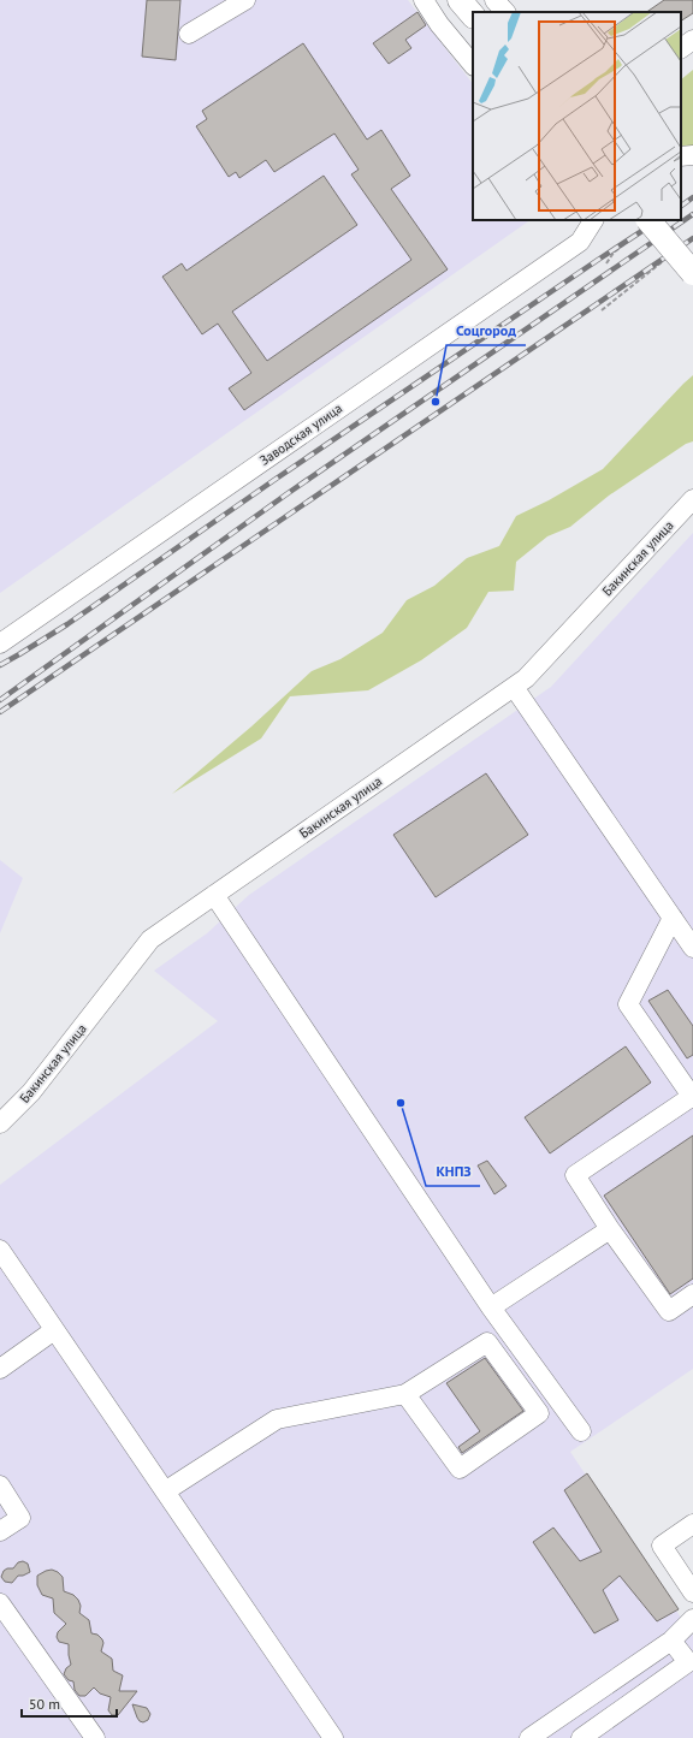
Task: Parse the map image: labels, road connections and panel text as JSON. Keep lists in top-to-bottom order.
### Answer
{
  "streets": {
    "street": ["Заводская улица", "Бакинская улица"]
  },
  "places": ["Соцгород", "КНПЗ"],
  "scale_bar": "50 m"
}
